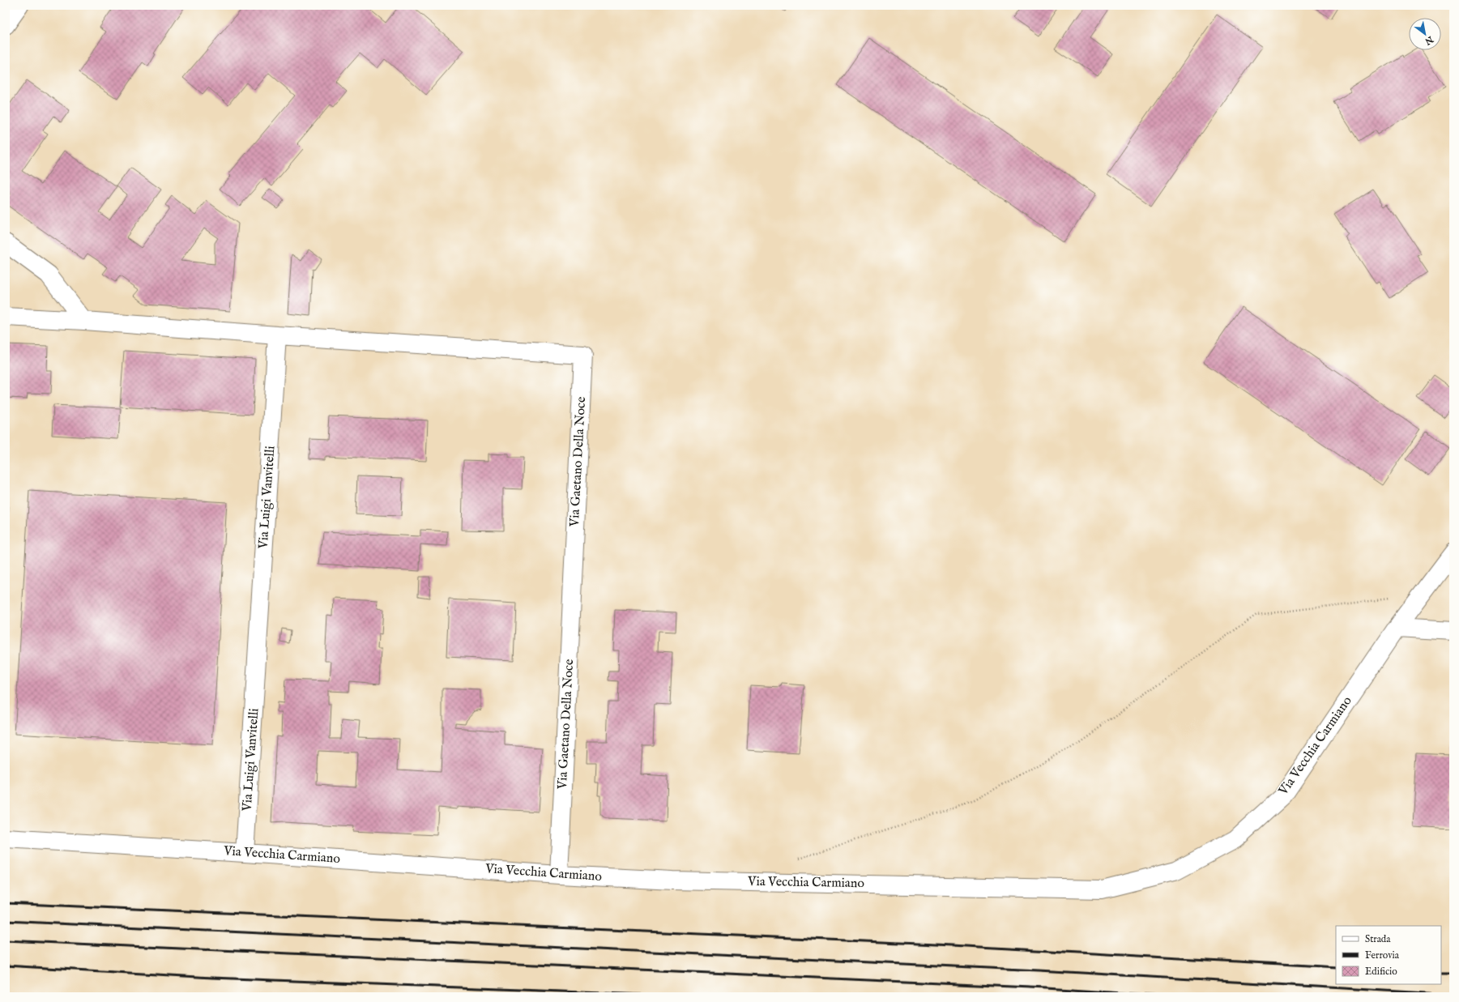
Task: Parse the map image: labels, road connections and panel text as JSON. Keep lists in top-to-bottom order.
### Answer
{
  "streets": {
    "street": ["Via Gaetano Della Noce", "Via Luigi Vanvitelli", "Via Vecchia Carmiano"]
  },
  "crossings": [
    ["Via Gaetano Della Noce", "Via Luigi Vanvitelli"],
    ["Via Gaetano Della Noce", "Via Vecchia Carmiano"],
    ["Via Luigi Vanvitelli", "Via Vecchia Carmiano"]
  ],
  "legend": ["Strada", "Ferrovia", "Edificio"],
  "north": "bottom right"
}
